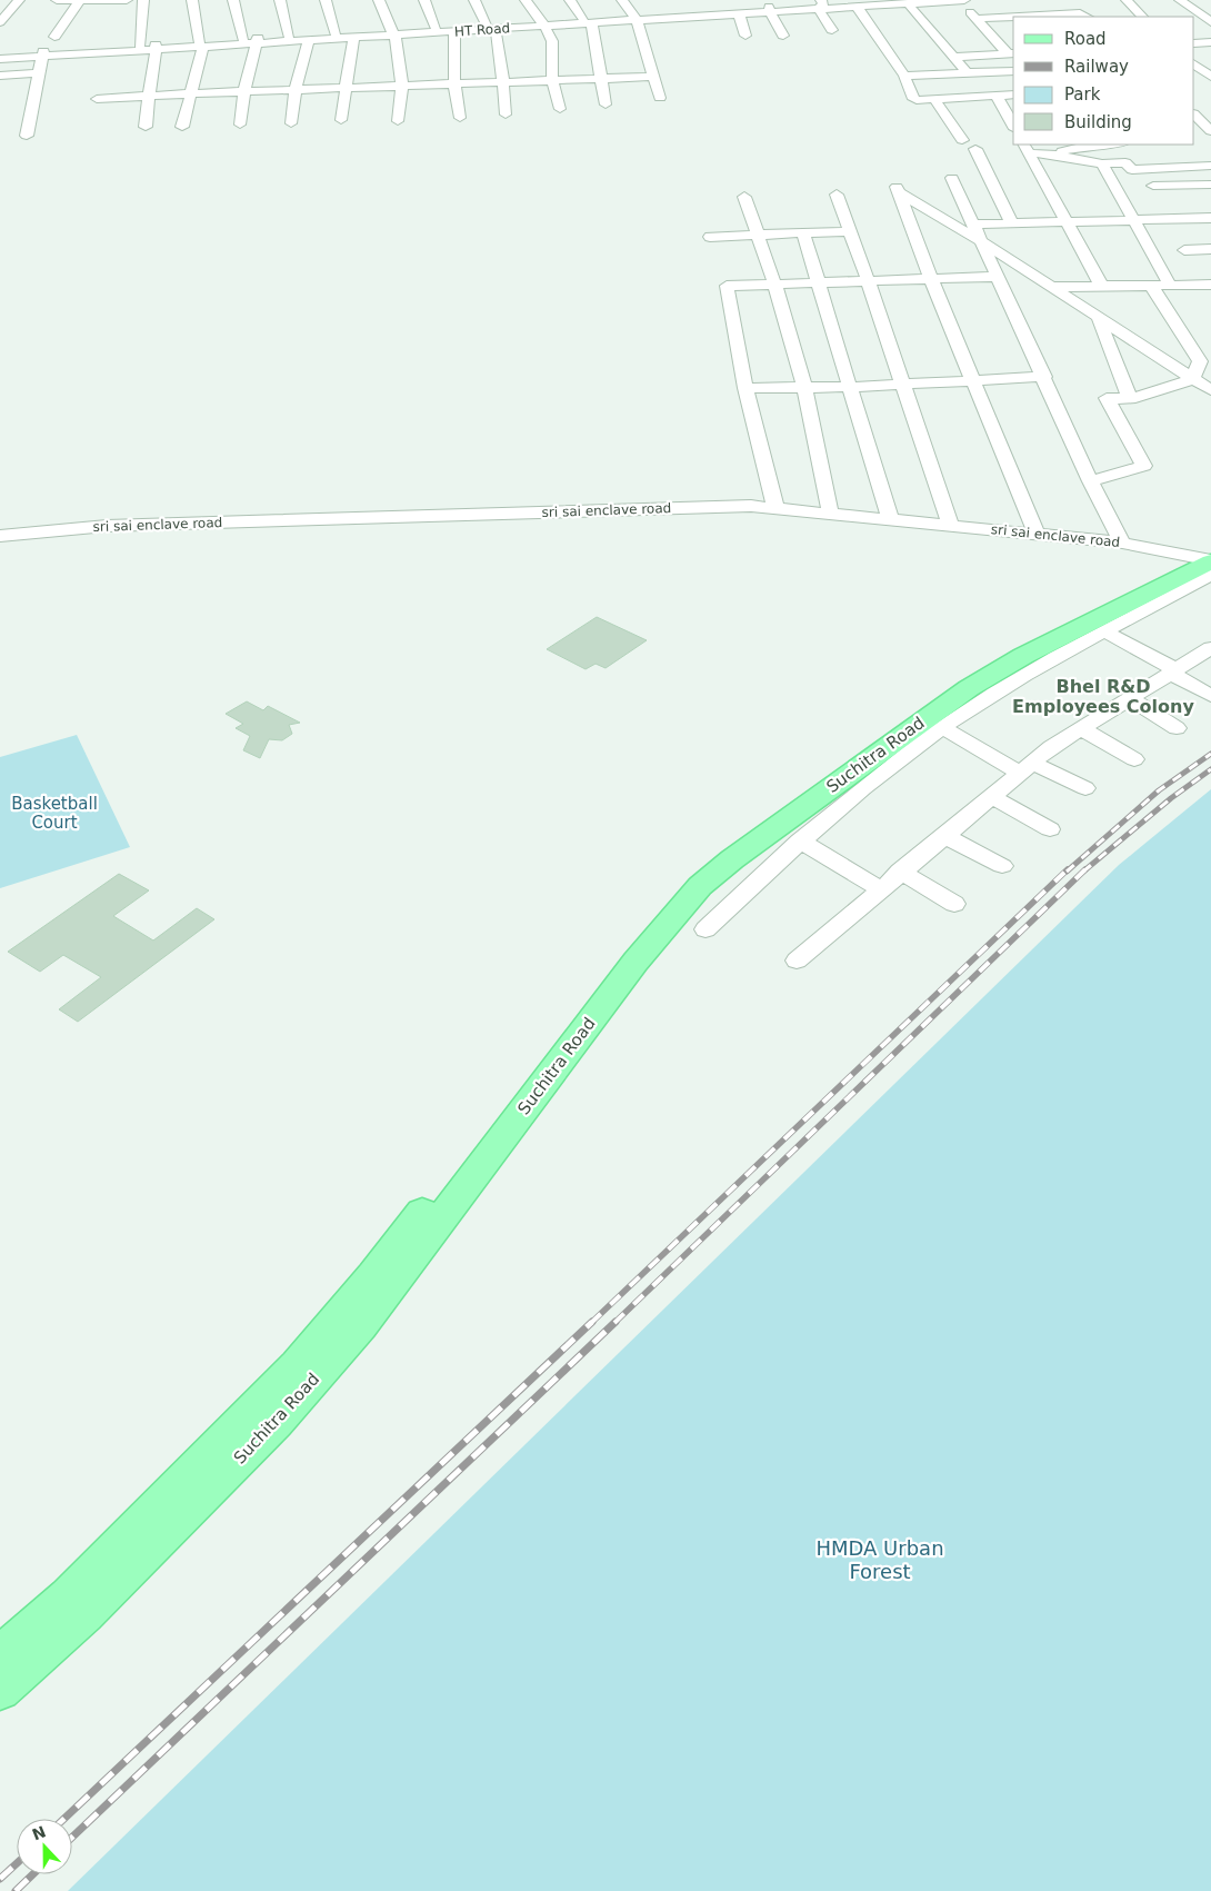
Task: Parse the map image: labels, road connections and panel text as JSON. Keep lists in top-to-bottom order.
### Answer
{
  "streets": {
    "main road": ["Suchitra Road"],
    "street": ["HT Road", "sri sai enclave road"]
  },
  "crossings": [
    ["sri sai enclave road", "Suchitra Road"]
  ],
  "districts": ["Bhel R&D Employees Colony"],
  "parks": ["Basketball Court", "HMDA Urban Forest"],
  "legend": [
    "Road",
    "Railway",
    "Park",
    "Building"
  ],
  "north": "top"
}
